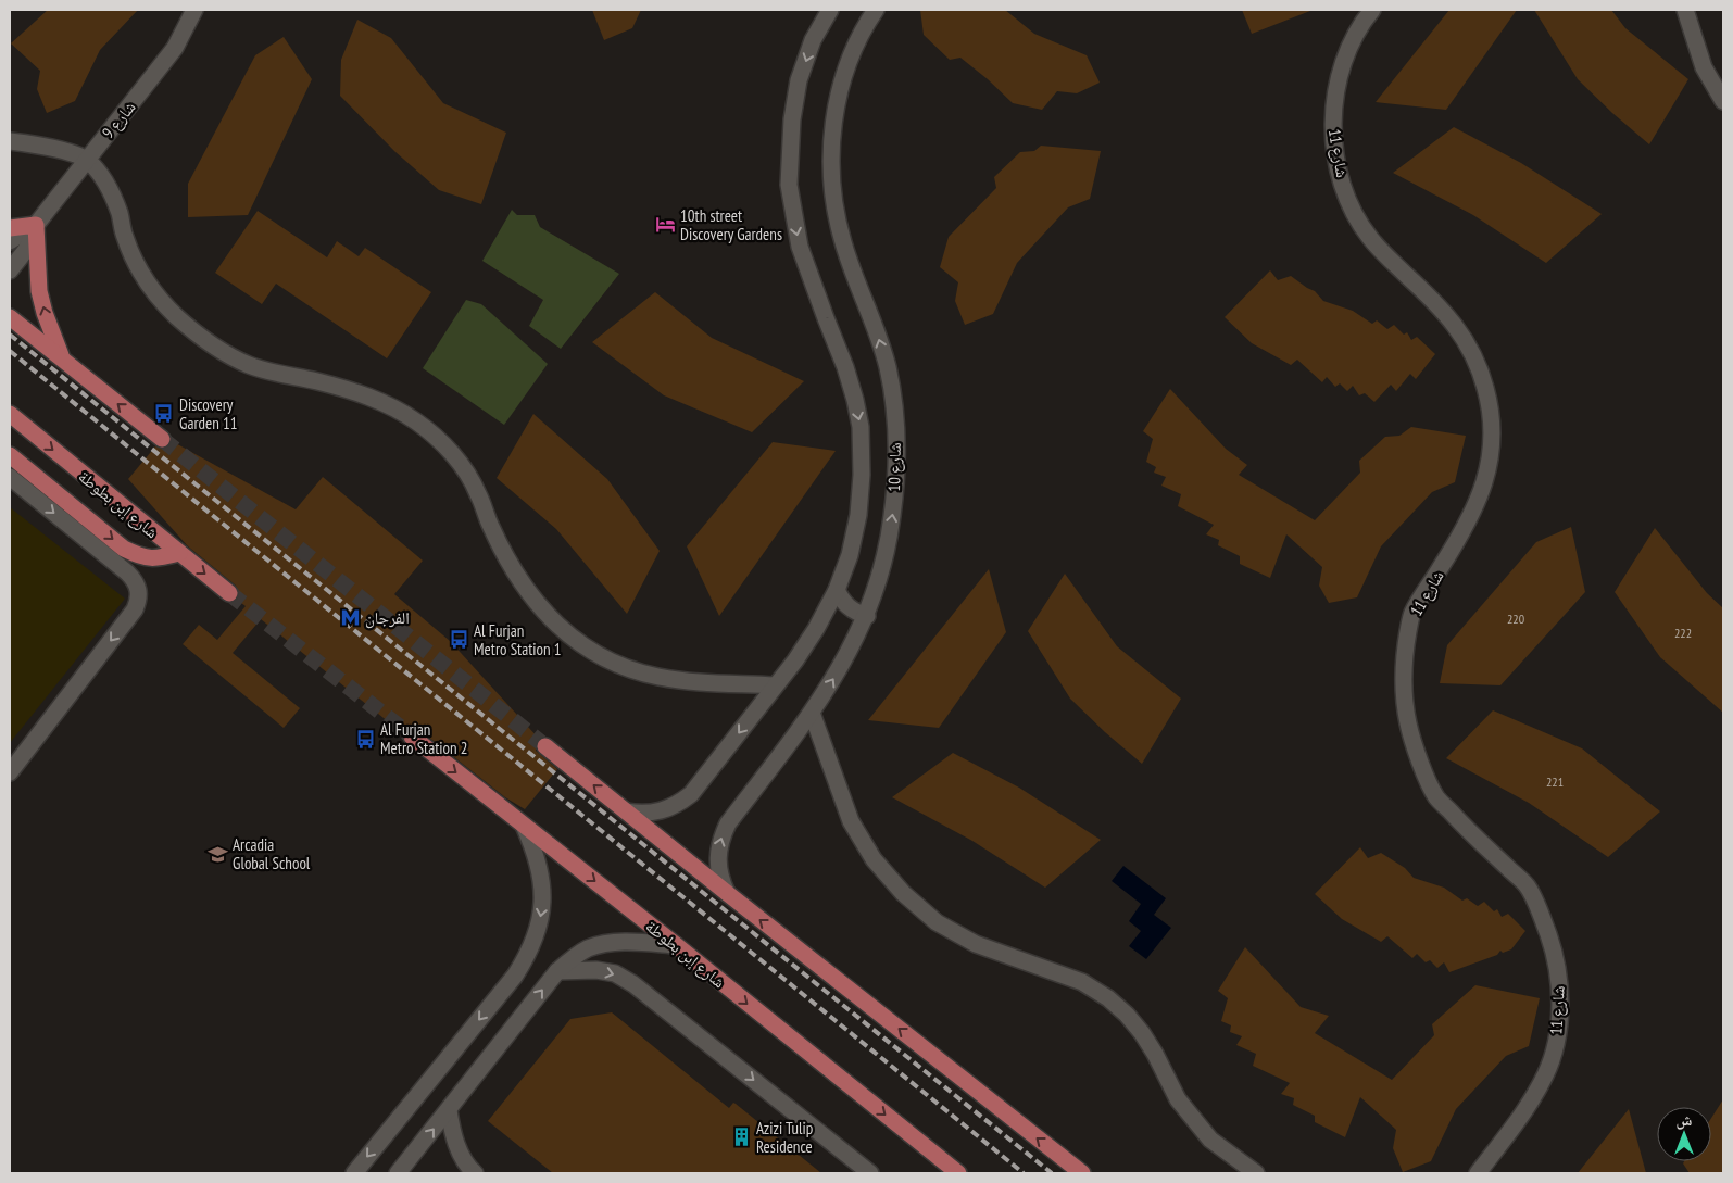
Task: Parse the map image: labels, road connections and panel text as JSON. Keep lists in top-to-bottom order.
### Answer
{
  "streets": {
    "main road": ["شارع إبن بطوطة"],
    "street": ["شارع 9", "شارع 11", "شارع 10"]
  },
  "places": {
    "hotel": ["10th street Discovery Gardens"],
    "bus stop": ["Discovery Garden 11", "Al Furjan Metro Station 1", "Al Furjan Metro Station 2"],
    "metro station": ["الفرجان"],
    "school or university": ["Arcadia Global School"],
    "building": ["Azizi Tulip Residence"]
  },
  "house_numbers": ["220", "222", "221"],
  "north": "top"
}
